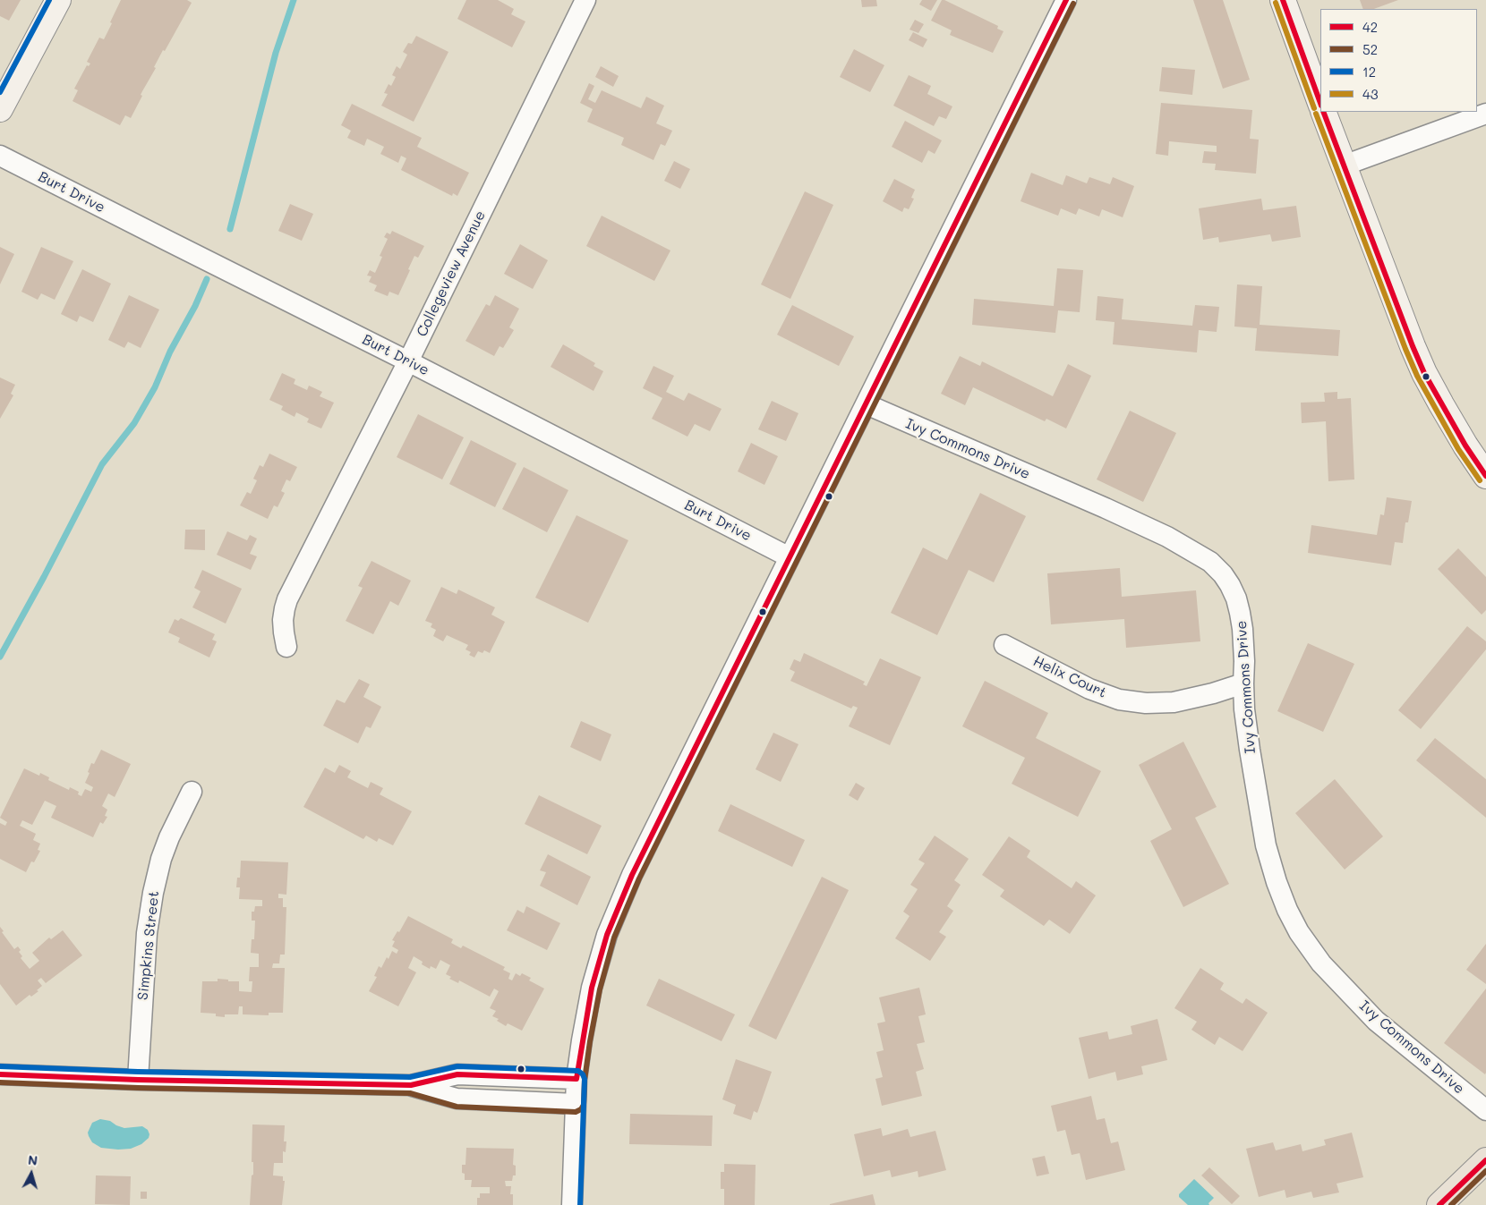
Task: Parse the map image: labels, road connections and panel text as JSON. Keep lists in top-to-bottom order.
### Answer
{
  "streets": {
    "street": [
      "Burt Drive",
      "Collegeview Avenue",
      "Ivy Commons Drive",
      "Helix Court",
      "Simpkins Street"
    ]
  },
  "crossings": [
    ["Burt Drive", "Collegeview Avenue"],
    ["Ivy Commons Drive", "Helix Court"]
  ],
  "lines": [
    "transit line 42",
    "transit line 12",
    "transit line 43",
    "transit line 52"
  ],
  "legend": [
    "42",
    "52",
    "12",
    "43"
  ],
  "north": "top"
}
